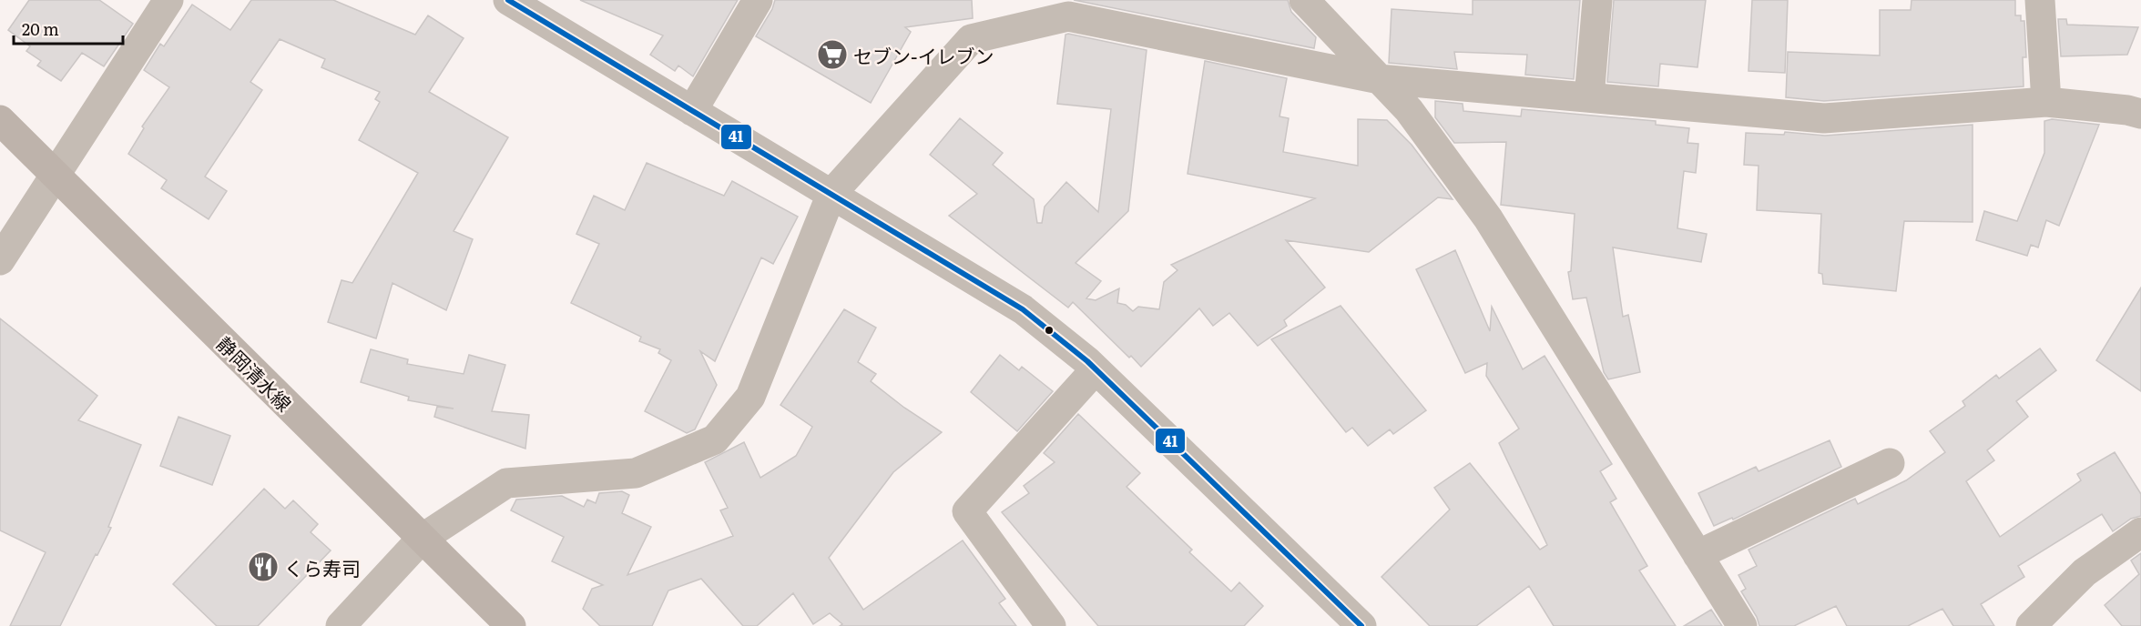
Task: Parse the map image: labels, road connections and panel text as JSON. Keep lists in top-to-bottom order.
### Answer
{
  "streets": {
    "main road": ["静岡清水線"]
  },
  "places": {
    "supermarket": ["セブン-イレブン"],
    "restaurant": ["くら寿司"]
  },
  "lines": ["transit line 41"],
  "scale_bar": "20 m"
}
